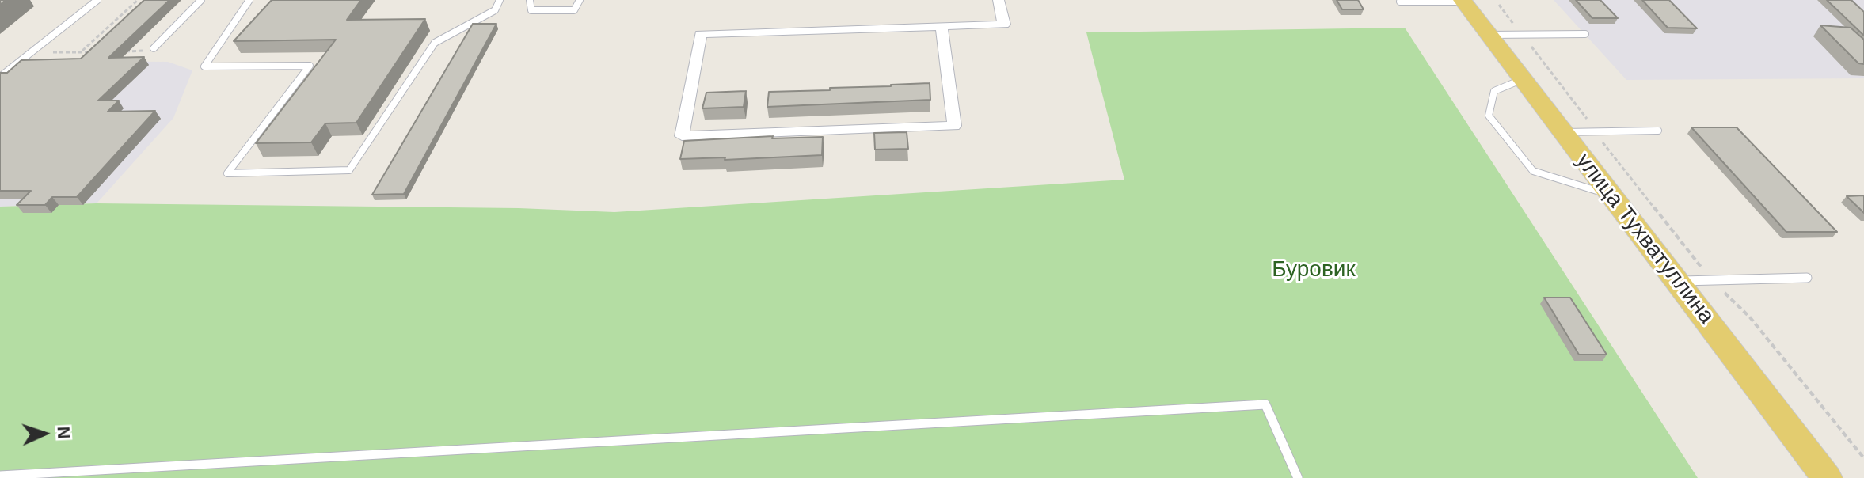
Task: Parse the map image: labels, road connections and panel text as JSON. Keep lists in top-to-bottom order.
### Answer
{
  "streets": {
    "main road": ["улица Тухватуллина"]
  },
  "parks": ["Буровик"],
  "north": "right"
}
